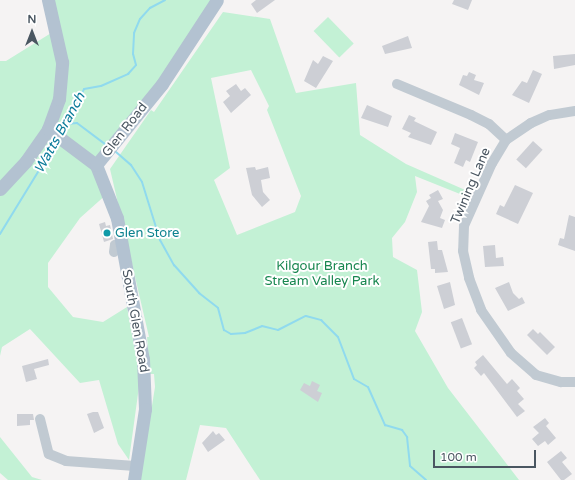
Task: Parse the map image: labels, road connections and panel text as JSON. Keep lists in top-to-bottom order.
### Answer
{
  "streets": {
    "main road": ["Glen Road", "South Glen Road"],
    "street": ["Twining Lane"]
  },
  "crossings": [
    ["Glen Road", "South Glen Road"]
  ],
  "water": ["Watts Branch"],
  "parks": ["Kilgour Branch Stream Valley Park"],
  "places": ["Glen Store"],
  "scale_bar": "100 m",
  "north": "top"
}
